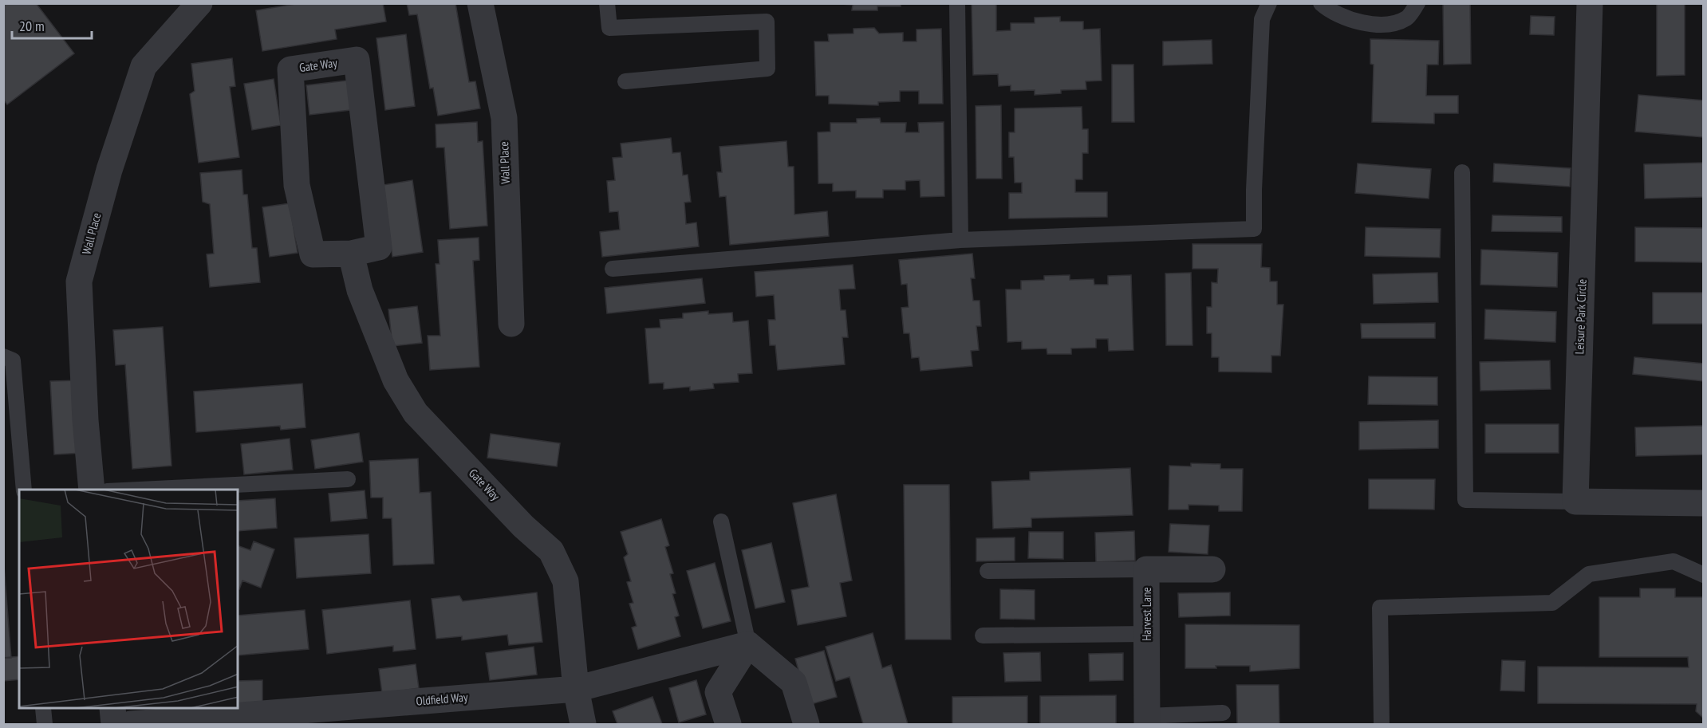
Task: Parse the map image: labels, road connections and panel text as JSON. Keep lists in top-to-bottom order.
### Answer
{
  "streets": {
    "street": [
      "Gate Way",
      "Wall Place",
      "Leisure Park Circle",
      "Harvest Lane",
      "Oldfield Way"
    ]
  },
  "crossings": [
    ["Gate Way", "Oldfield Way"]
  ],
  "scale_bar": "20 m"
}
